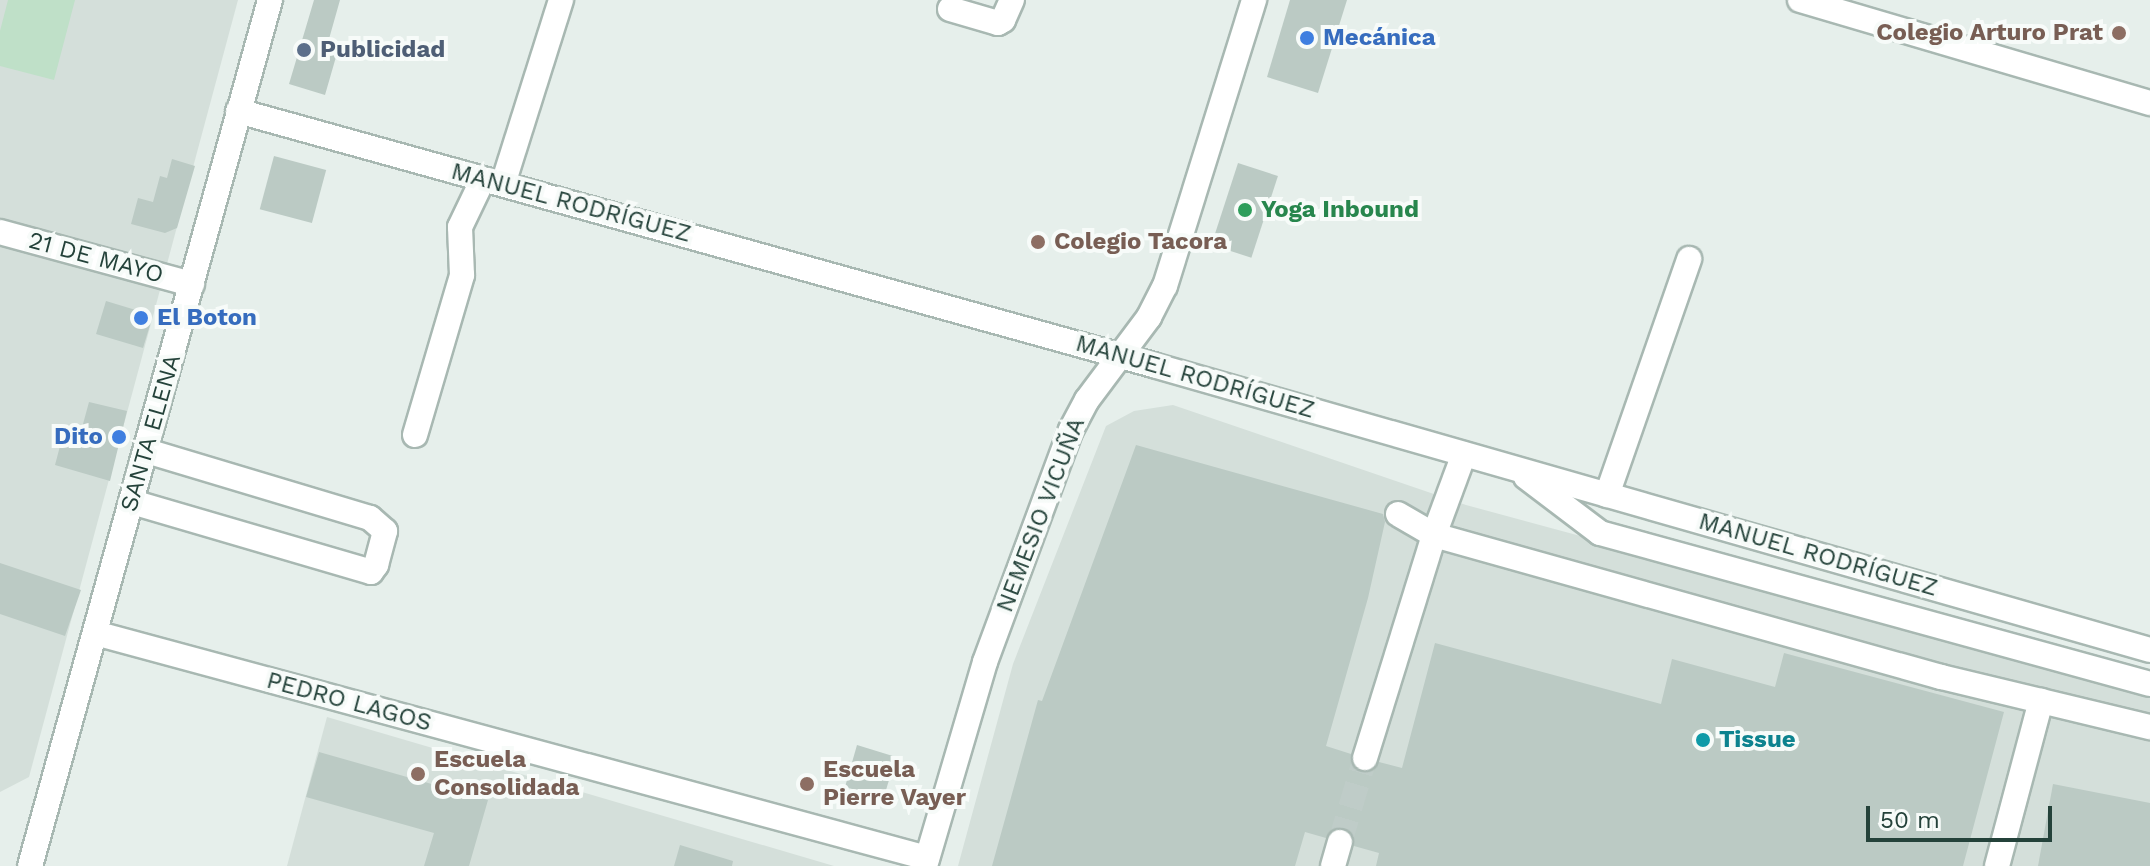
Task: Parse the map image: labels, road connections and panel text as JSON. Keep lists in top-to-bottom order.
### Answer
{
  "streets": {
    "street": [
      "MANUEL RODRÍGUEZ",
      "21 DE MAYO",
      "SANTA ELENA",
      "NEMESIO VICUÑA",
      "PEDRO LAGOS"
    ]
  },
  "crossings": [
    ["MANUEL RODRÍGUEZ", "SANTA ELENA"],
    ["MANUEL RODRÍGUEZ", "NEMESIO VICUÑA"],
    ["21 DE MAYO", "SANTA ELENA"],
    ["SANTA ELENA", "PEDRO LAGOS"],
    ["NEMESIO VICUÑA", "PEDRO LAGOS"]
  ],
  "places": [
    "Colegio Arturo Prat",
    "Mecánica",
    "Publicidad",
    "Yoga Inbound",
    "Colegio Tacora",
    "El Boton",
    "Dito",
    "Tissue",
    "Escuela Consolidada",
    "Escuela Pierre Vayer"
  ],
  "scale_bar": "50 m"
}
